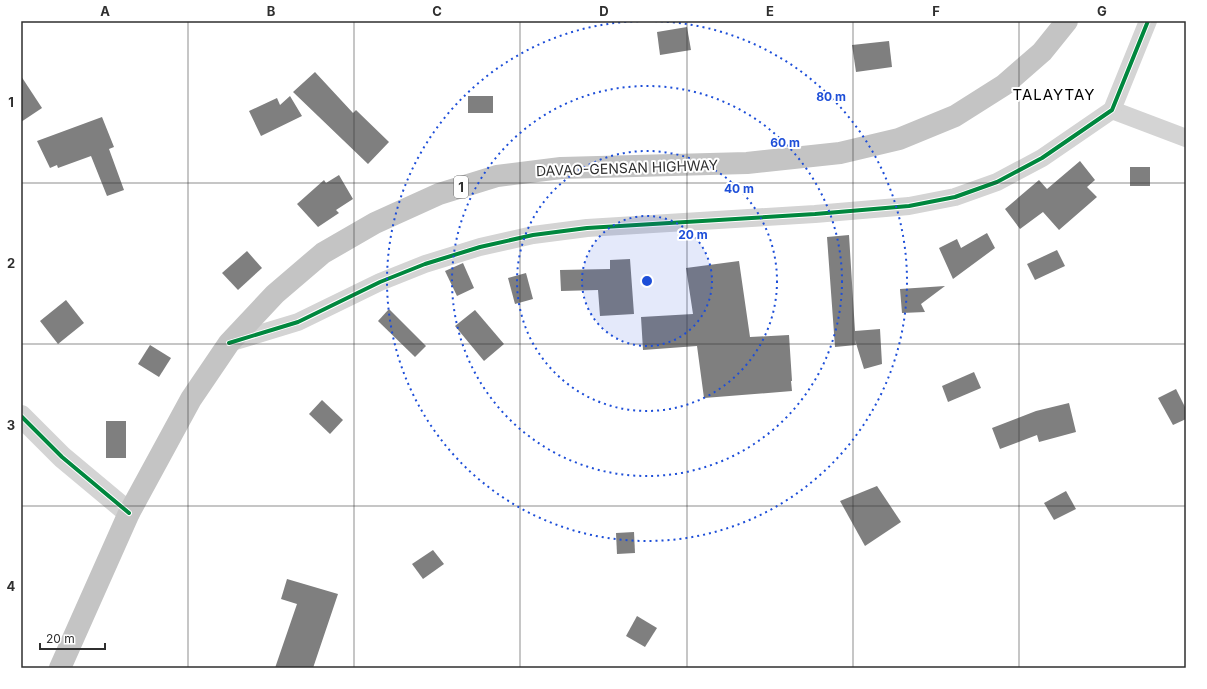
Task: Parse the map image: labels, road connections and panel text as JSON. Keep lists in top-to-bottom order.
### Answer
{
  "streets": {
    "highway": ["DAVAO-GENSAN HIGHWAY", "1"]
  },
  "districts": ["TALAYTAY"],
  "scale_bar": "20 m",
  "grid": {
    "columns": [
      "A",
      "B",
      "C",
      "D",
      "E",
      "F",
      "G"
    ],
    "rows": [
      "1",
      "2",
      "3",
      "4"
    ]
  },
  "rings": [
    "80 m",
    "60 m",
    "40 m",
    "20 m"
  ]
}
